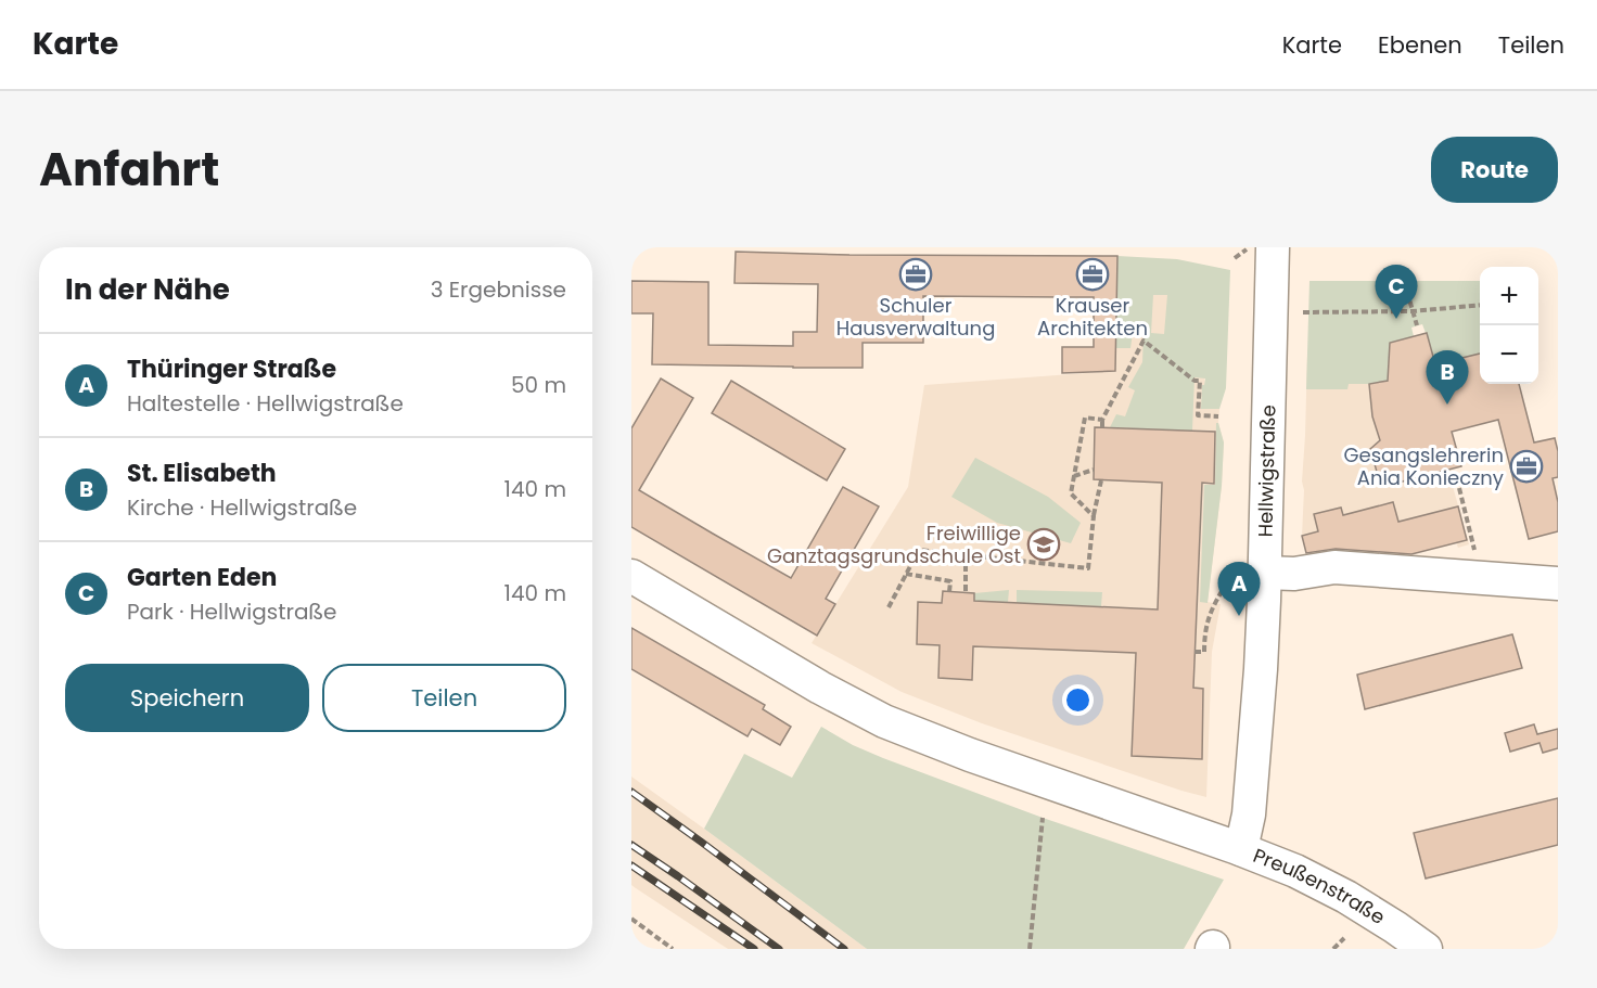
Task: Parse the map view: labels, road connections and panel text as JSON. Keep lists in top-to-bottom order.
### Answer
{
  "streets": {
    "street": ["Hellwigstraße", "Preußenstraße"]
  },
  "crossings": [
    ["Hellwigstraße", "Preußenstraße"]
  ],
  "places": {
    "office": ["Schuler Hausverwaltung", "Krauser Architekten", "Gesangslehrerin Ania Konieczny"],
    "school or university": ["Freiwillige Ganztagsgrundschule Ost"]
  },
  "page": {
    "header": "Karte",
    "nav": ["Karte", "Ebenen", "Teilen"],
    "title": "Anfahrt",
    "buttons": [
      "Route",
      ["Speichern", "Teilen"]
    ],
    "heading": ["In der Nähe", "3 Ergebnisse"],
    "pins": ["C", "B", "A"],
    "map_buttons": ["+", "−"],
    "list": [
      {
        "mark": "A",
        "name": "Thüringer Straße",
        "note": "Haltestelle · Hellwigstraße",
        "value": "50 m"
      },
      {
        "mark": "B",
        "name": "St. Elisabeth",
        "note": "Kirche · Hellwigstraße",
        "value": "140 m"
      },
      {
        "mark": "C",
        "name": "Garten Eden",
        "note": "Park · Hellwigstraße",
        "value": "140 m"
      }
    ]
  }
}
